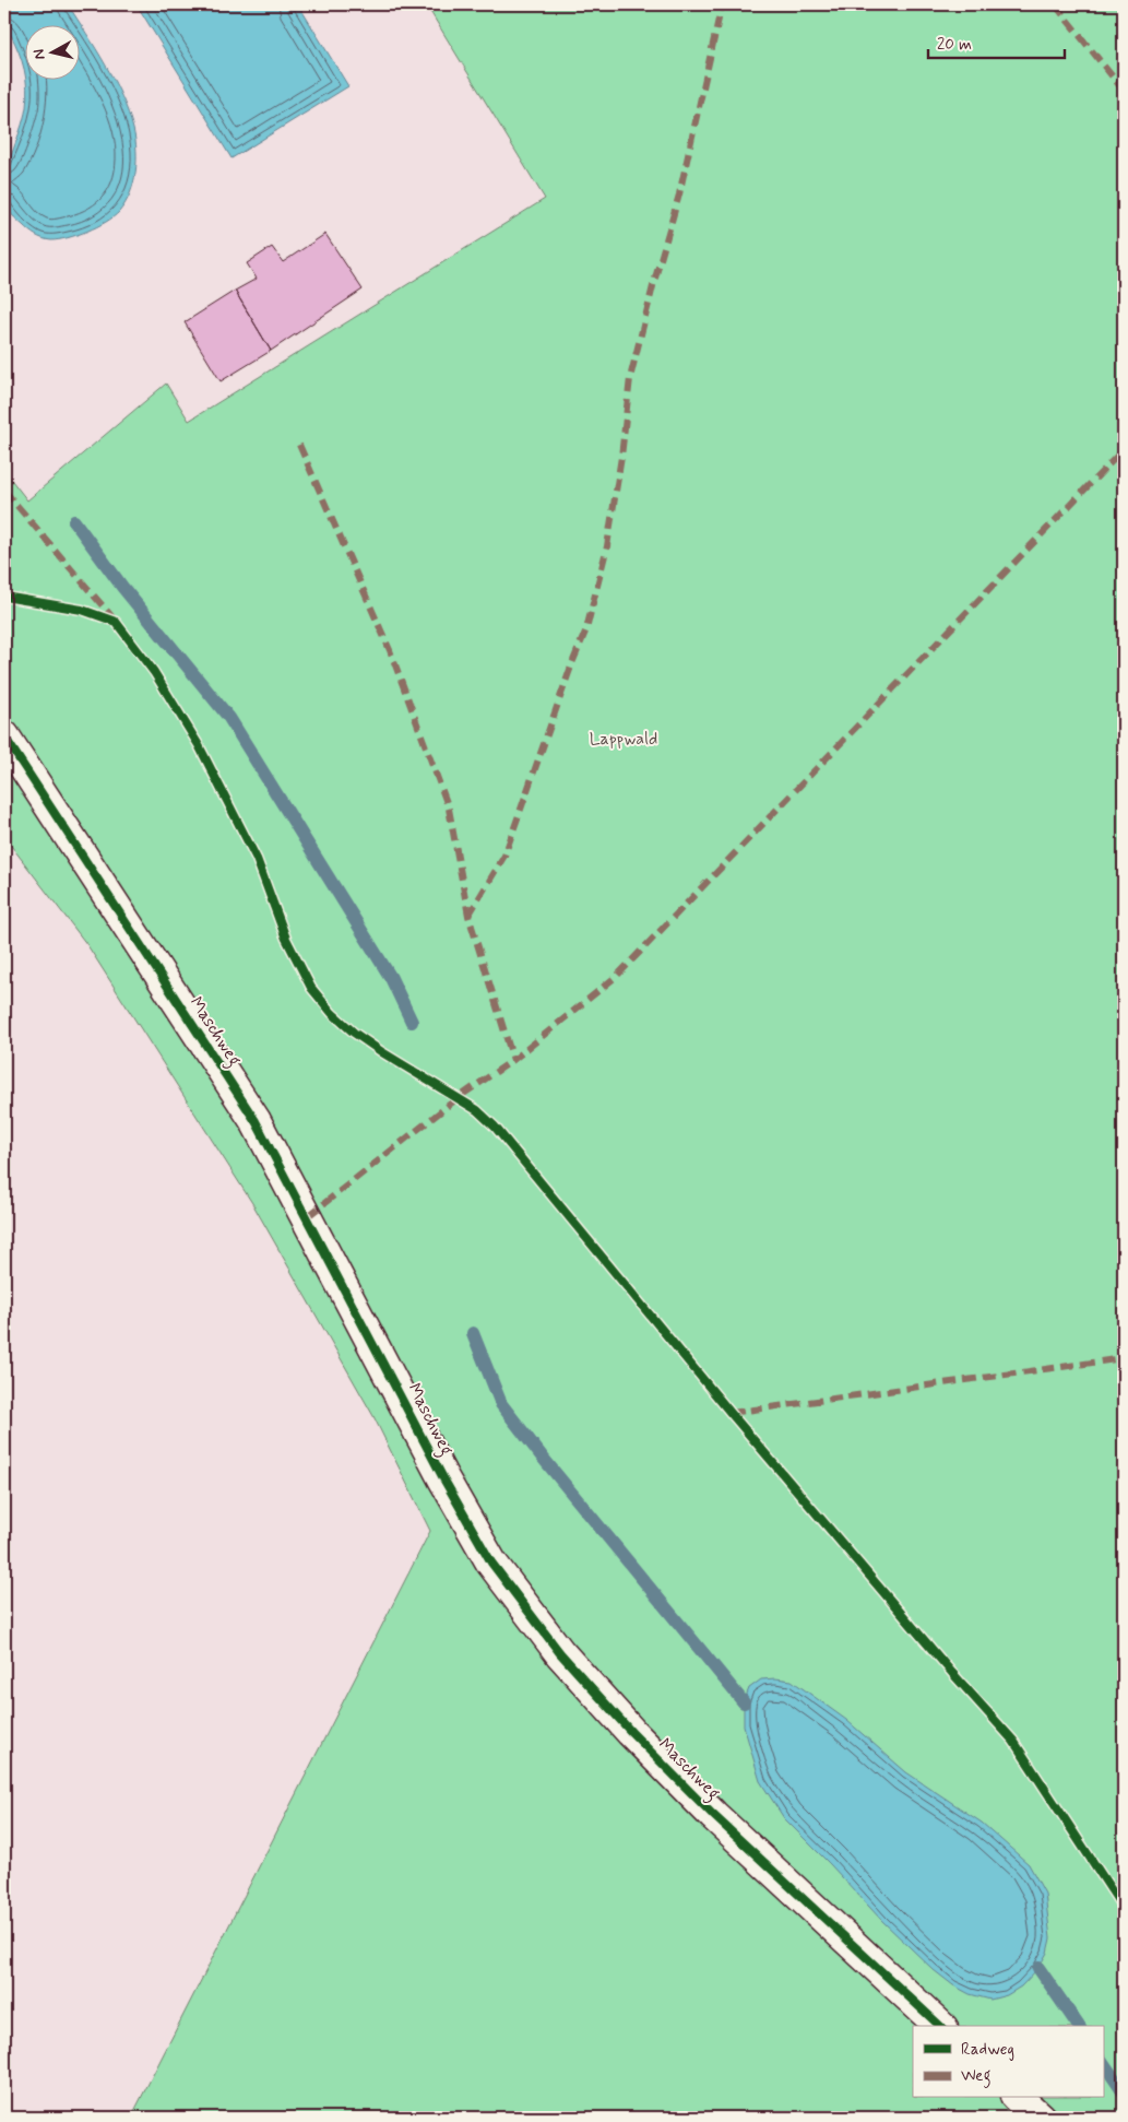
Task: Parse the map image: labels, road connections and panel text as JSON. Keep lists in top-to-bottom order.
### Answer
{
  "streets": {
    "street": ["Maschweg"]
  },
  "parks": ["Lappwald"],
  "legend": ["Radweg", "Weg"],
  "scale_bar": "20 m",
  "north": "left"
}
